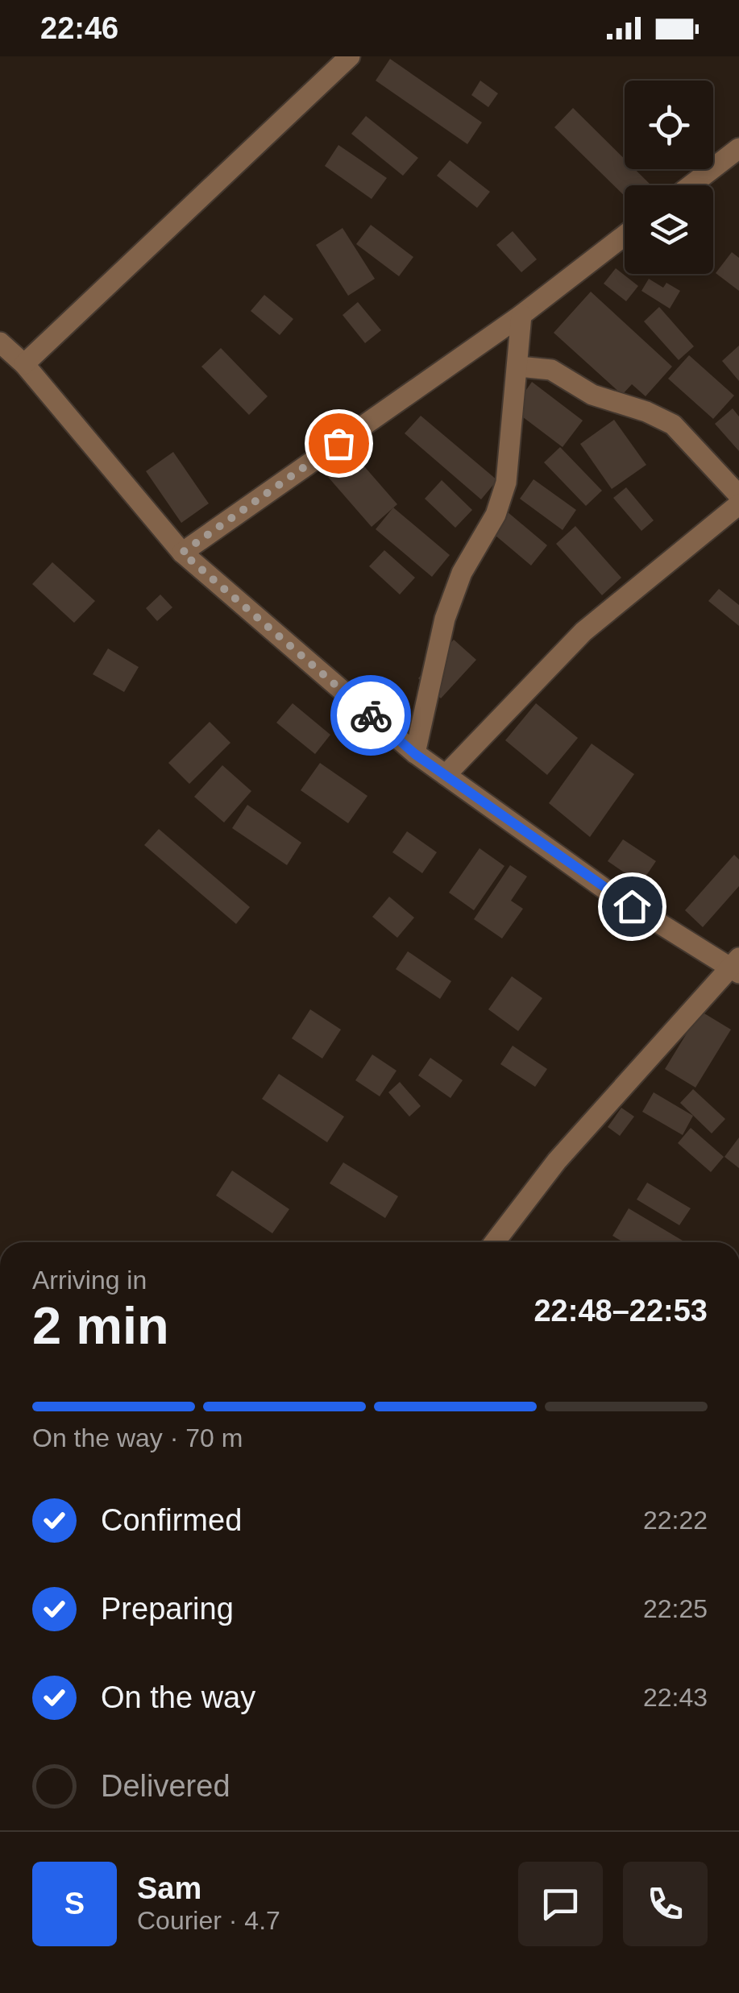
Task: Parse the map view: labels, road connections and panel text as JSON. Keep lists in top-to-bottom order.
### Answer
{
  "page": {
    "status": "22:46",
    "heading": ["2 min", "Arriving in", "22:48–22:53"],
    "panel": ["Sam", "Courier · 4.7"],
    "bar": "On the way · 70 m",
    "list": [
      ["Confirmed", "22:22"],
      ["Preparing", "22:25"],
      ["On the way", "22:43"],
      "Delivered"
    ],
    "round": "S"
  }
}
